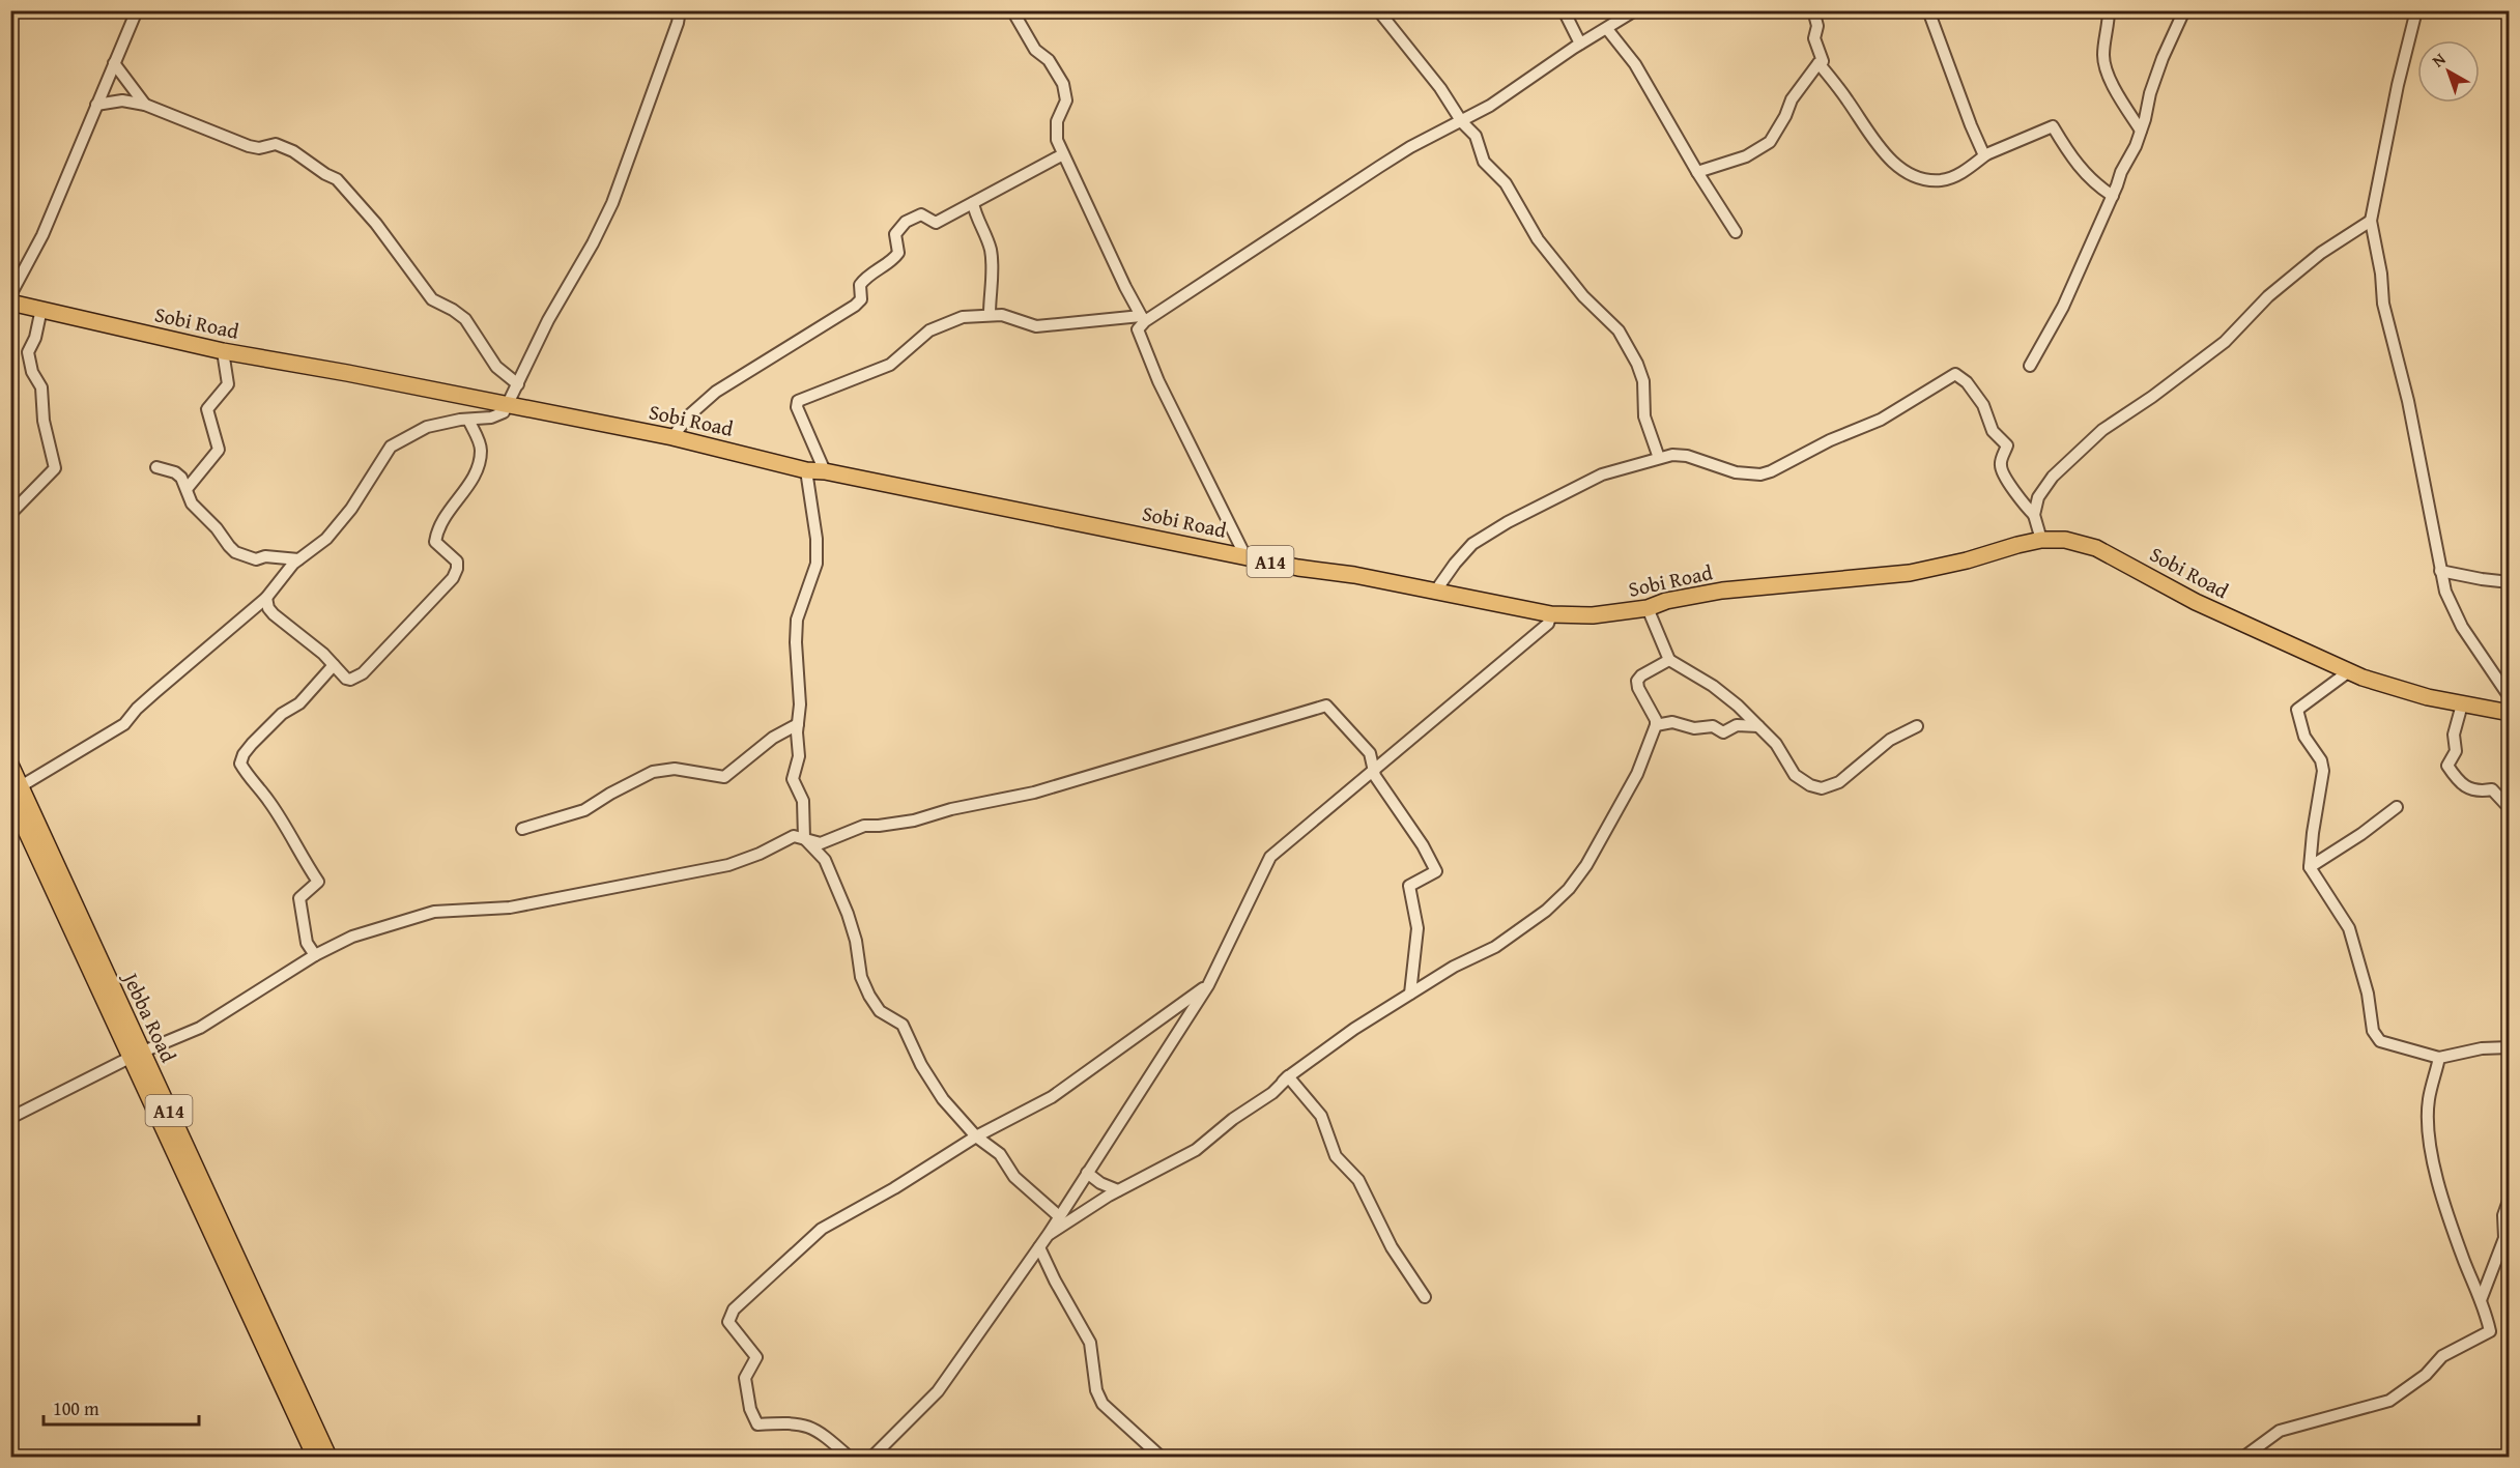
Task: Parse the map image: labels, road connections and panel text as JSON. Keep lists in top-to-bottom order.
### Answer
{
  "streets": {
    "highway": ["Sobi Road", "A14", "Jebba Road"]
  },
  "crossings": [
    ["A14", "Jebba Road"]
  ],
  "scale_bar": "100 m",
  "north": "top left"
}
